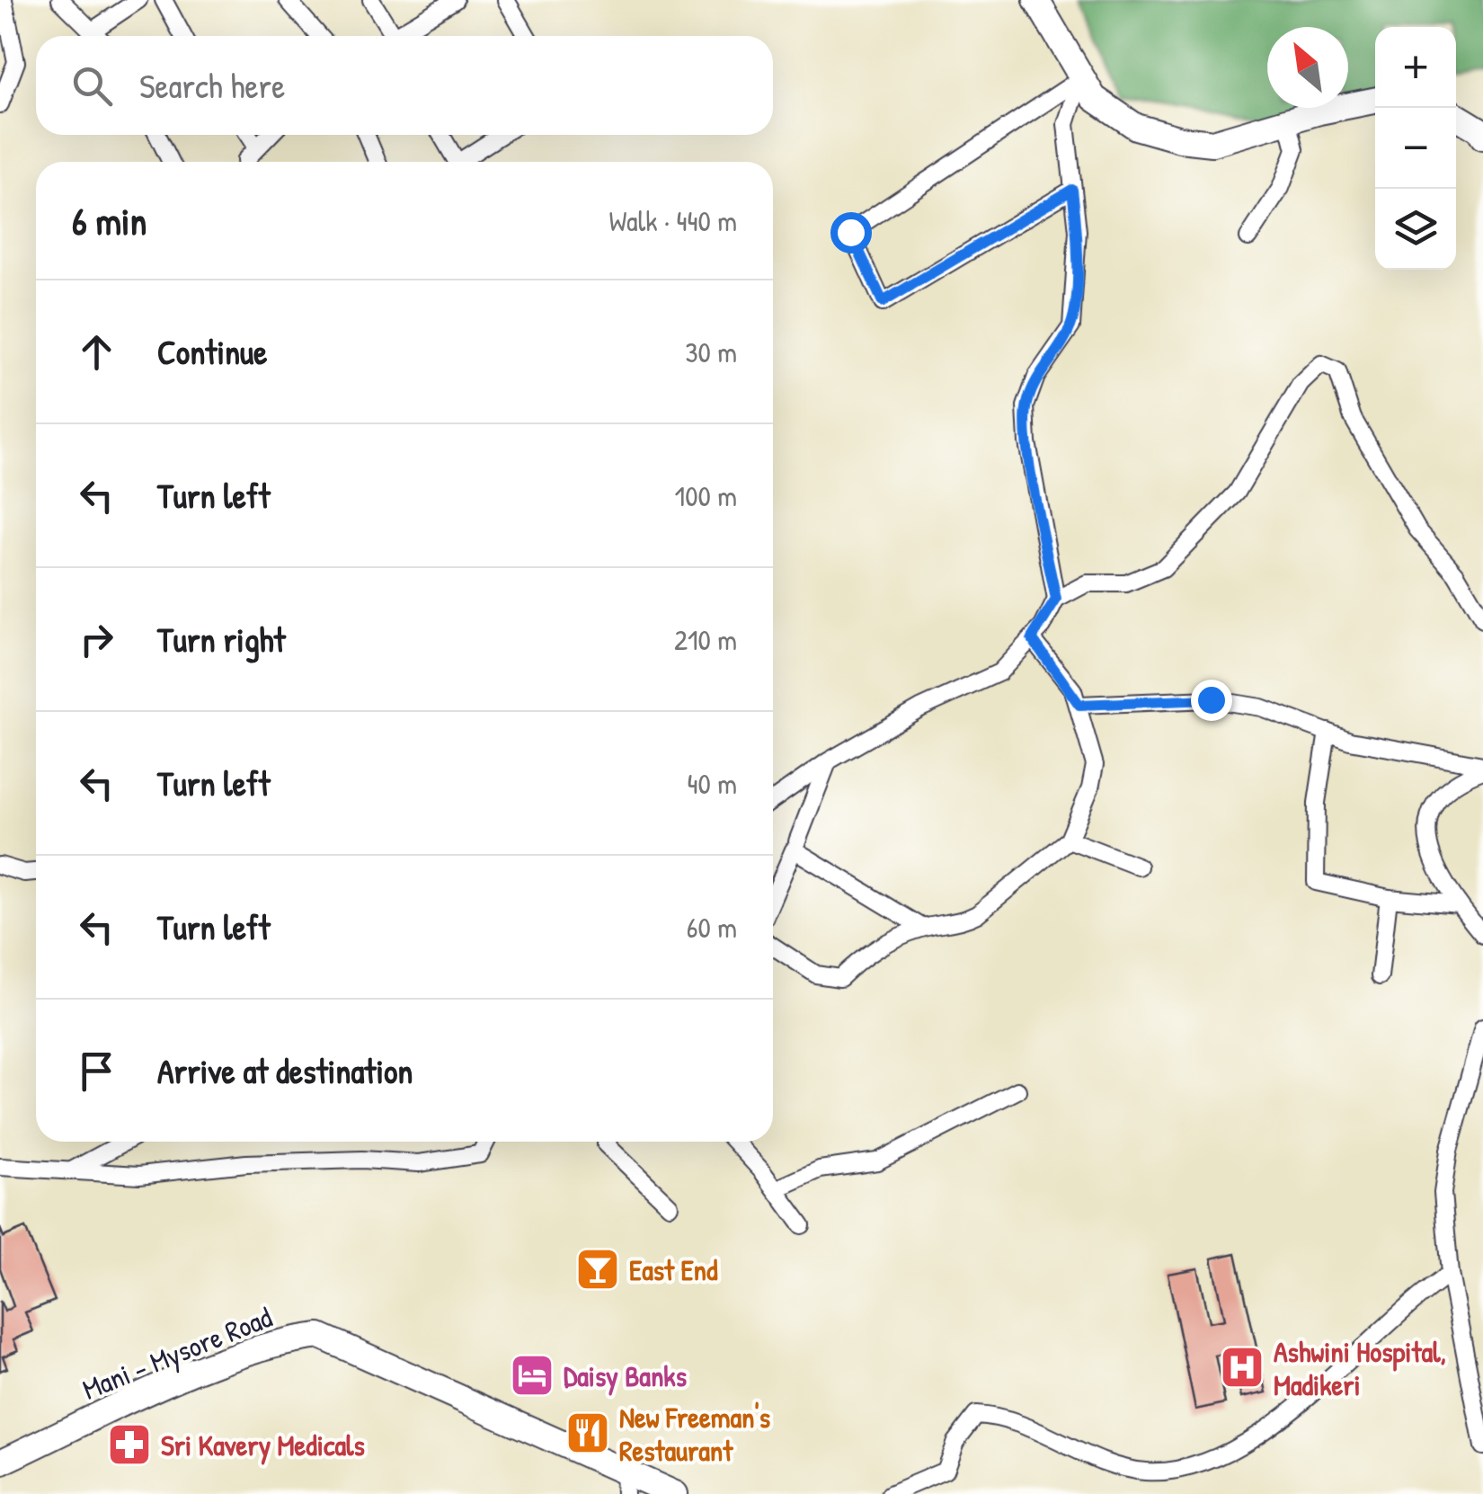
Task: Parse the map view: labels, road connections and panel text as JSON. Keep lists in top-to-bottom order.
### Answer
{
  "streets": {
    "highway": ["Mani - Mysore Road"]
  },
  "places": {
    "bar": ["East End"],
    "hospital": ["Ashwini Hospital, Madikeri"],
    "hotel": ["Daisy Banks"],
    "restaurant": ["New Freeman's Restaurant"],
    "pharmacy": ["Sri Kavery Medicals"]
  },
  "north": "top left",
  "page": {
    "map_buttons": ["+", "−"],
    "search": "Search here",
    "heading": ["6 min", "Walk · 440 m"],
    "list": [
      ["Continue", "30 m"],
      ["Turn left", "100 m"],
      ["Turn right", "210 m"],
      ["Turn left", "40 m"],
      ["Turn left", "60 m"],
      "Arrive at destination"
    ]
  }
}
